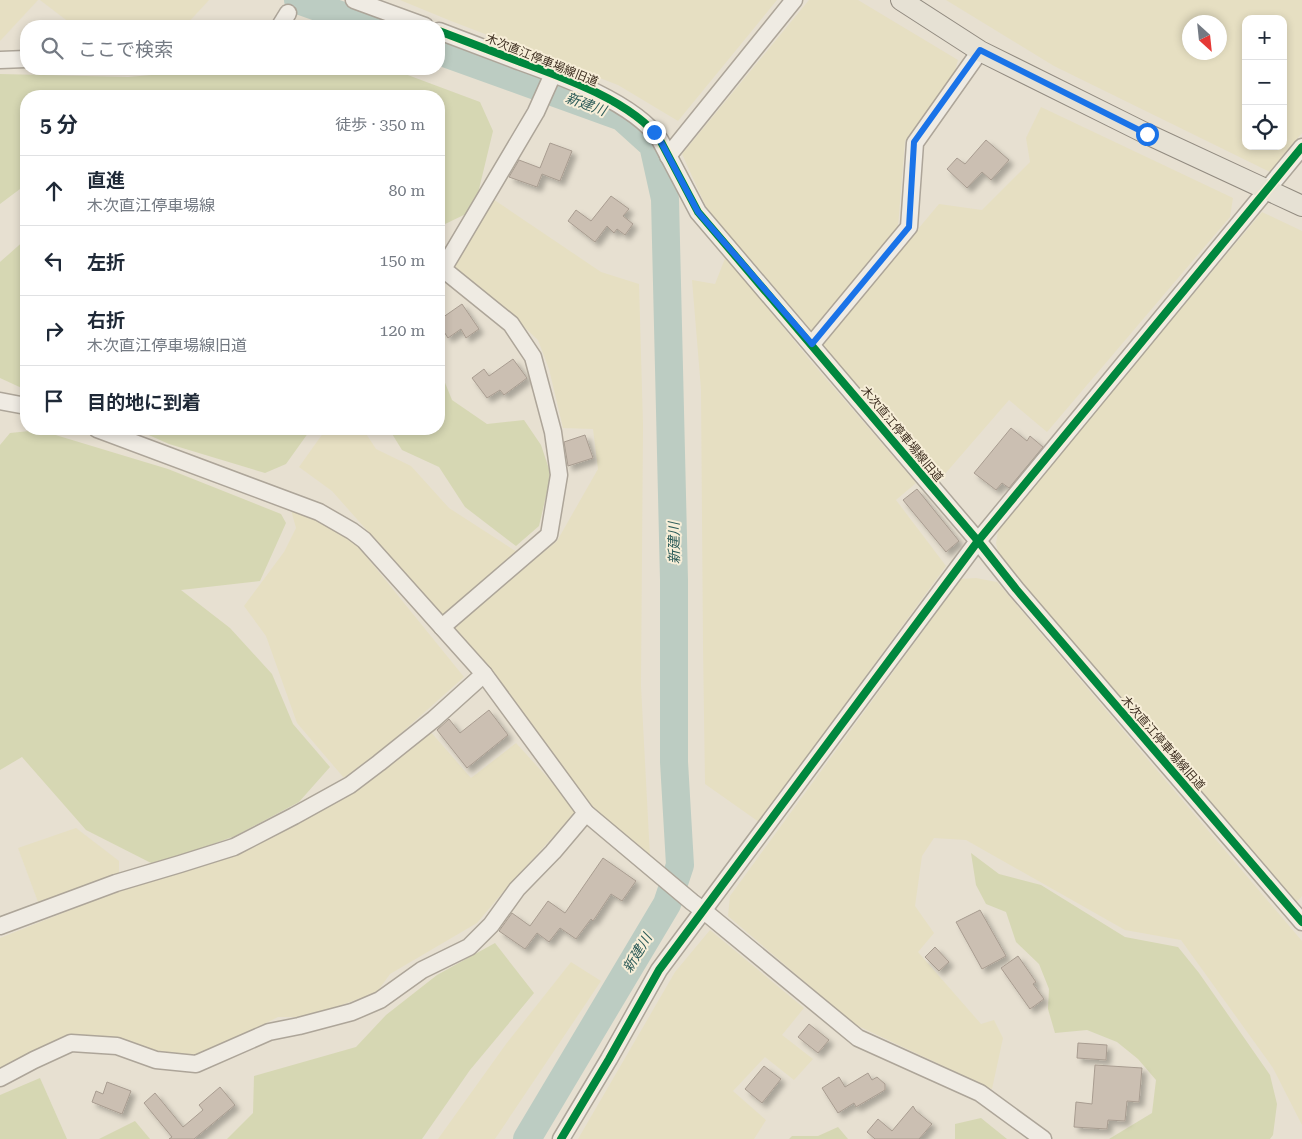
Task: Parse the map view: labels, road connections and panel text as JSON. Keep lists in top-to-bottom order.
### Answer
{
  "streets": {
    "street": ["木次直江停車場線旧道"]
  },
  "water": ["新建川"],
  "north": "bottom right",
  "page": {
    "map_buttons": ["+", "−"],
    "search": "ここで検索",
    "heading": ["5 分", "徒歩 · 350 m"],
    "list": [
      ["直進", "木次直江停車場線", "80 m"],
      ["左折", "150 m"],
      ["右折", "木次直江停車場線旧道", "120 m"],
      "目的地に到着"
    ]
  }
}
